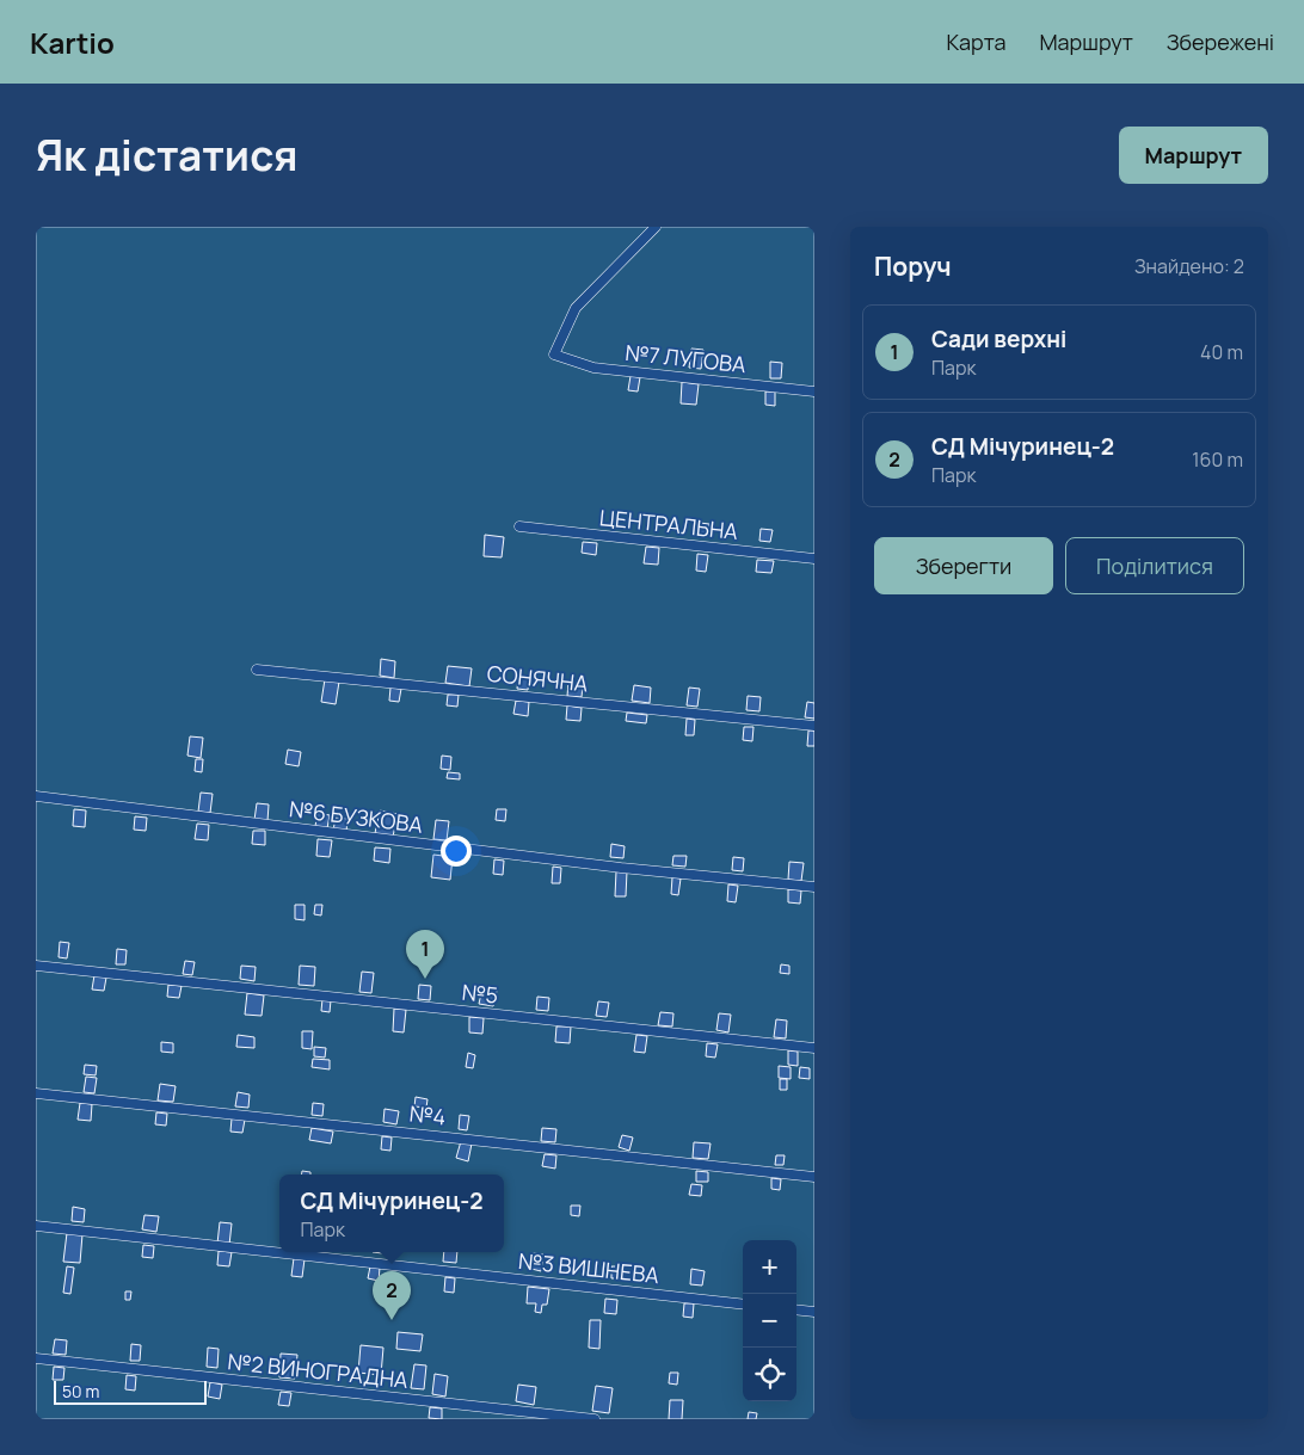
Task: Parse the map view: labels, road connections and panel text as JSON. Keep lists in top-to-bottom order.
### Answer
{
  "streets": {
    "lane": [
      "№7 ЛУГОВА",
      "ЦЕНТРАЛЬНА",
      "СОНЯЧНА",
      "№6 БУЗКОВА",
      "№5",
      "№4",
      "№3 ВИШНЕВА",
      "№2 ВИНОГРАДНА"
    ]
  },
  "scale_bar": "50 m",
  "page": {
    "header": "Kartio",
    "nav": ["Карта", "Маршрут", "Збережені"],
    "title": "Як дістатися",
    "buttons": [
      "Маршрут",
      ["Зберегти", "Поділитися"]
    ],
    "heading": ["Поруч", "Знайдено: 2"],
    "list": [
      {
        "mark": "1",
        "name": "Сади верхні",
        "note": "Парк",
        "value": "40 m"
      },
      {
        "mark": "2",
        "name": "СД Мічуринец-2",
        "note": "Парк",
        "value": "160 m"
      }
    ],
    "pins": ["1", "2"],
    "popup": ["СД Мічуринец-2", "Парк"],
    "map_buttons": ["+", "−"],
    "scale": "50 m"
  }
}
